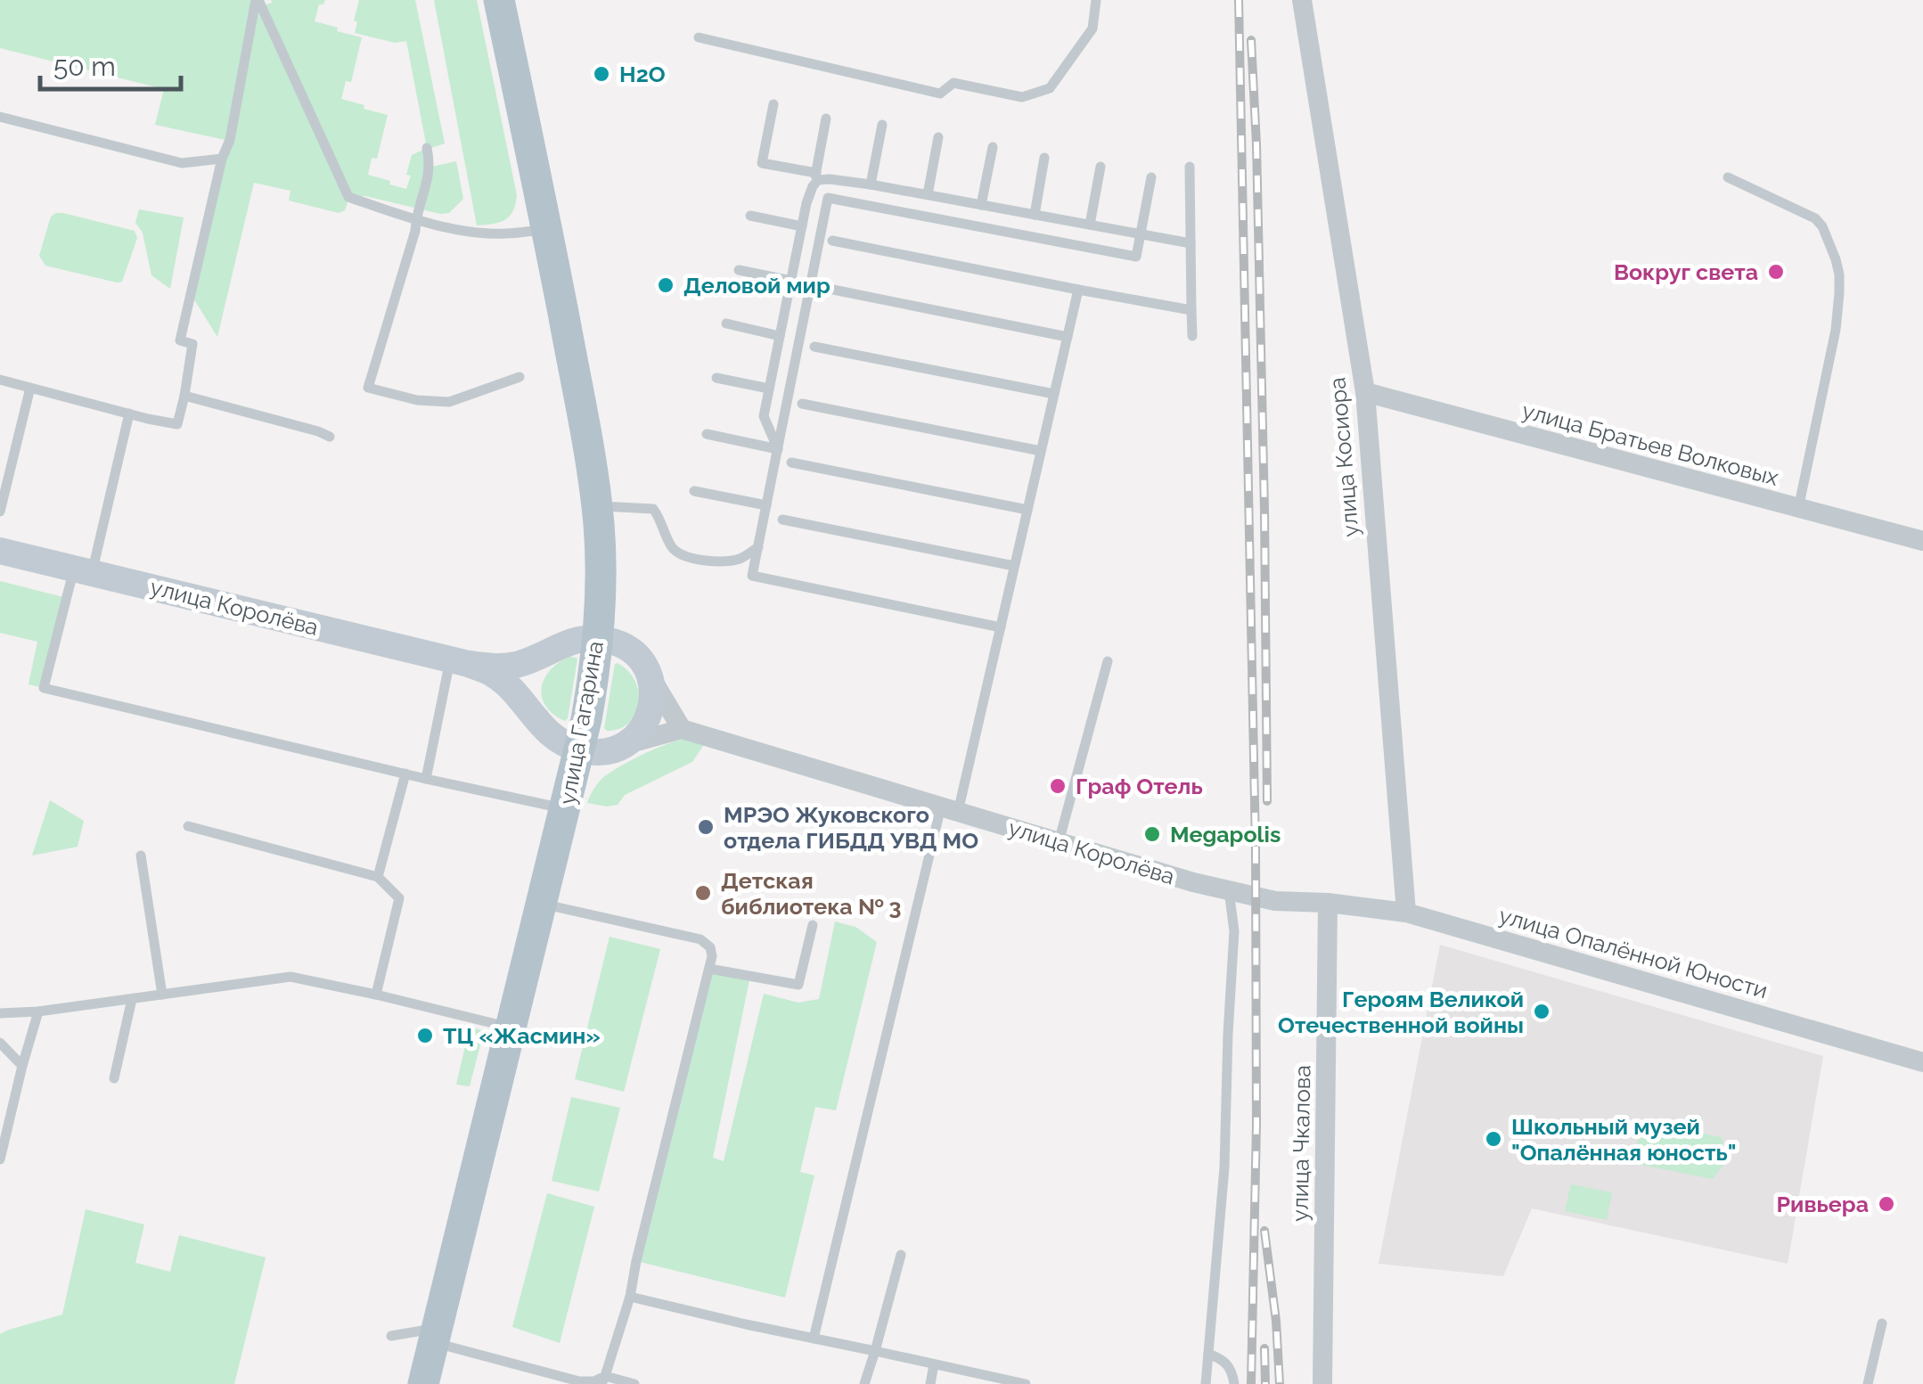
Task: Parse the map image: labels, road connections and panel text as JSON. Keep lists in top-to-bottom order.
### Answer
{
  "streets": {
    "main road": ["улица Королёва", "улица Гагарина"],
    "street": [
      "улица Братьев Волковых",
      "улица Косиора",
      "улица Опалённой Юности",
      "улица Чкалова"
    ]
  },
  "crossings": [
    ["улица Братьев Волковых", "улица Косиора"],
    ["улица Косиора", "улица Опалённой Юности"],
    ["улица Королёва", "улица Опалённой Юности"],
    ["улица Опалённой Юности", "улица Чкалова"]
  ],
  "places": [
    "H2O",
    "Вокруг света",
    "Деловой мир",
    "Граф Отель",
    "МРЭО Жуковского отдела ГИБДД УВД МО",
    "Megapolis",
    "Детская библиотека № 3",
    "Героям Великой Отечественной войны",
    "ТЦ «Жасмин»",
    "Школьный музей \"Опалённая юность\"",
    "Ривьера"
  ],
  "scale_bar": "50 m"
}
